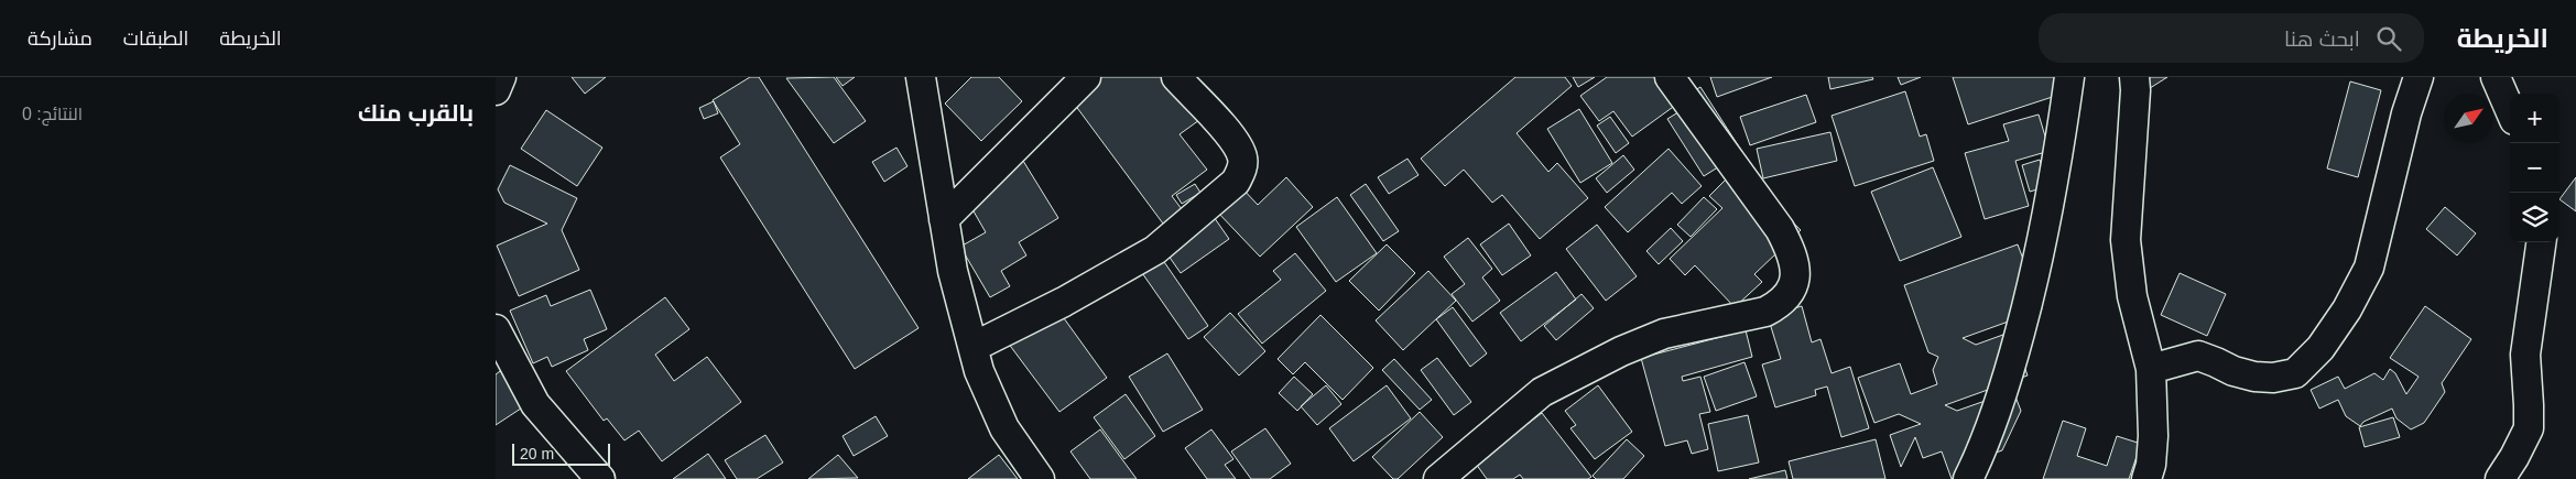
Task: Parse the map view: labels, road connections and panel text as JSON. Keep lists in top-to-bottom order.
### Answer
{
  "scale_bar": "20 m",
  "north": "top right",
  "page": {
    "header": "الخريطة",
    "search": "ابحث هنا",
    "nav": ["الخريطة", "الطبقات", "مشاركة"],
    "heading": ["بالقرب منك", "النتائج: 0"],
    "map_buttons": ["+", "−"],
    "scale": "20 m"
  }
}
